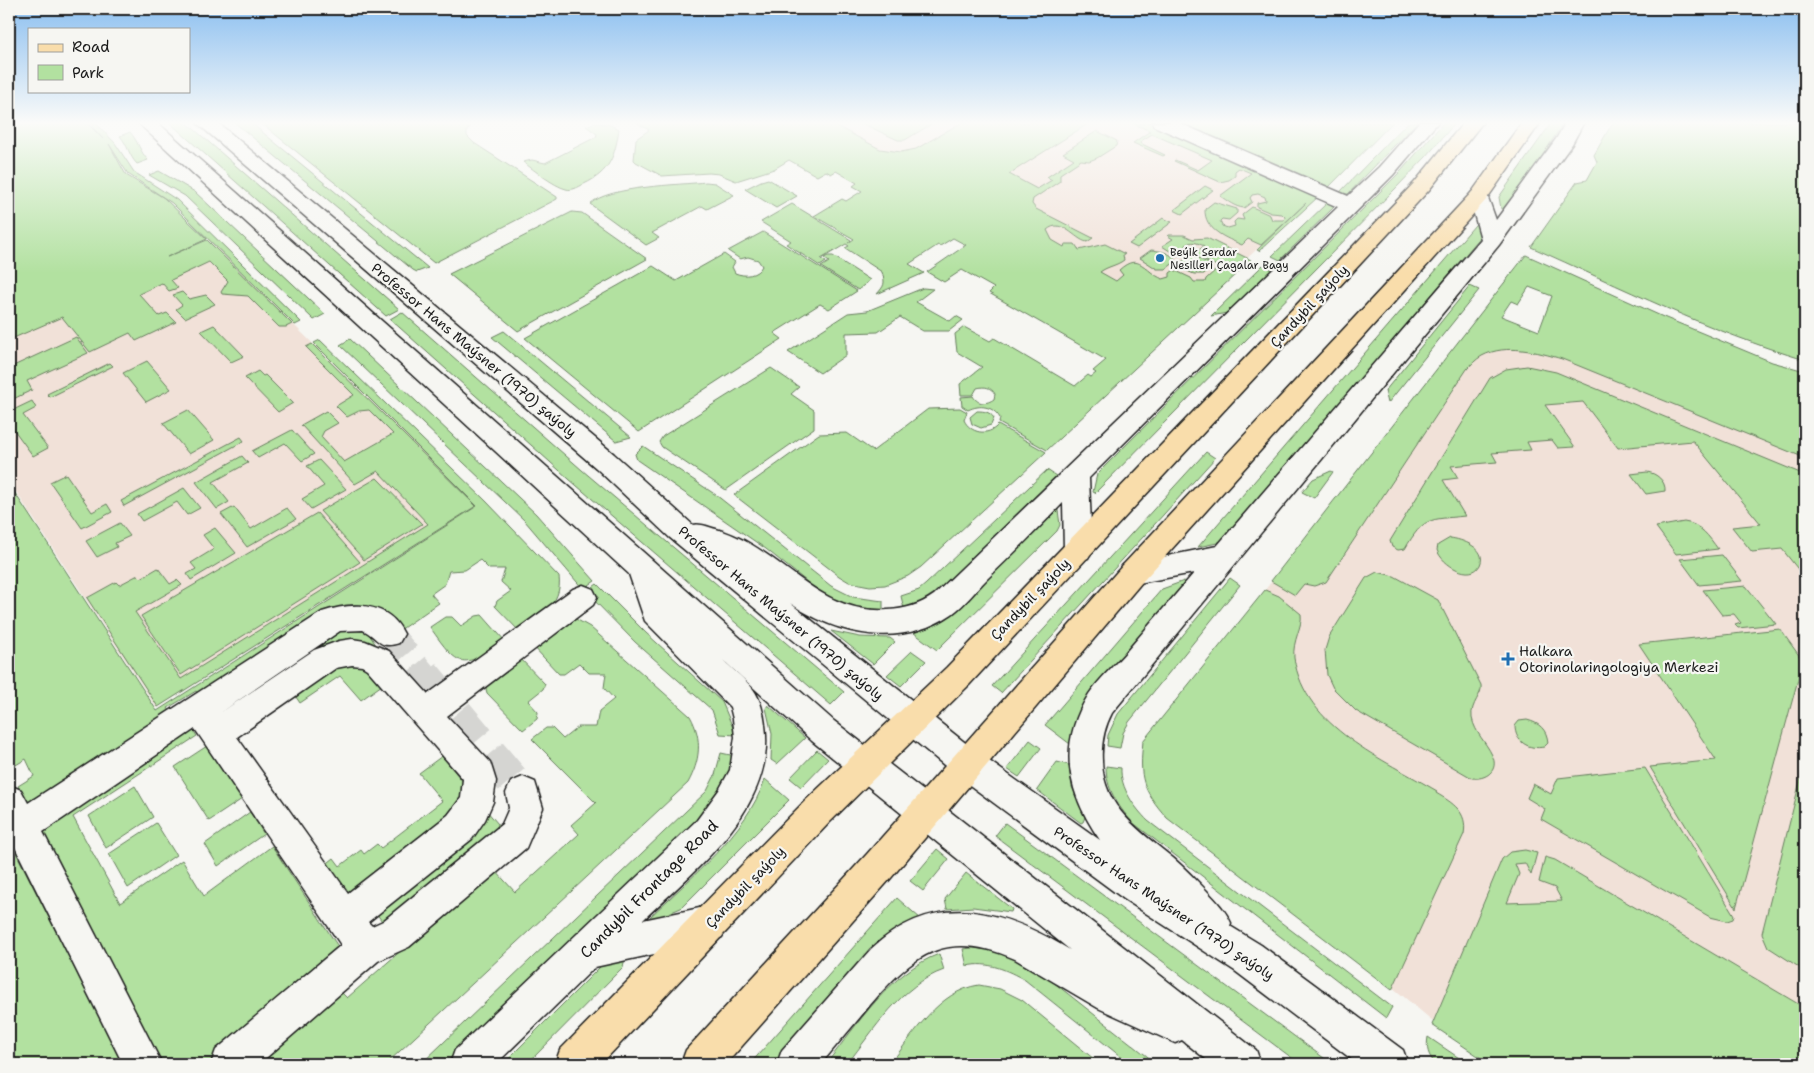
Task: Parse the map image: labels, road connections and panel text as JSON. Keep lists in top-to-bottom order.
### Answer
{
  "streets": {
    "main road": ["Çandybil şaýoly"],
    "street": ["Professor Hans Maýsner (1970) şaýoly", "Candybil Frontage Road"]
  },
  "crossings": [
    ["Çandybil şaýoly", "Professor Hans Maýsner (1970) şaýoly"]
  ],
  "places": {
    "other": ["Beýik Serdar Nesilleri Çagalar Bagy"],
    "health": ["Halkara Otorinolaringologiya Merkezi"]
  },
  "legend": ["Road", "Park"]
}
